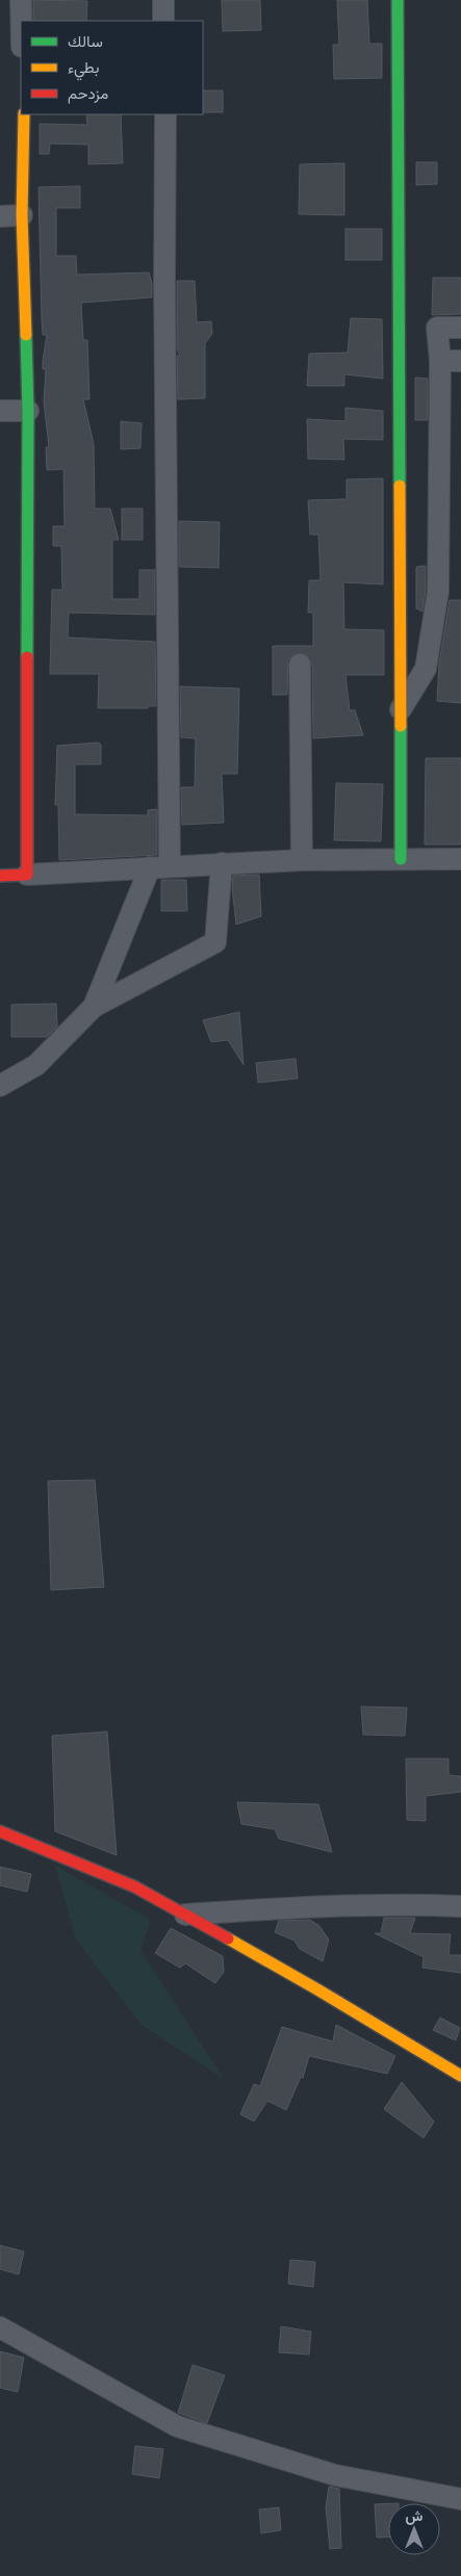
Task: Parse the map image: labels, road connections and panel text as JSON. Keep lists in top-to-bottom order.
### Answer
{
  "legend": ["سالك", "بطيء", "مزدحم"],
  "north": "top"
}
